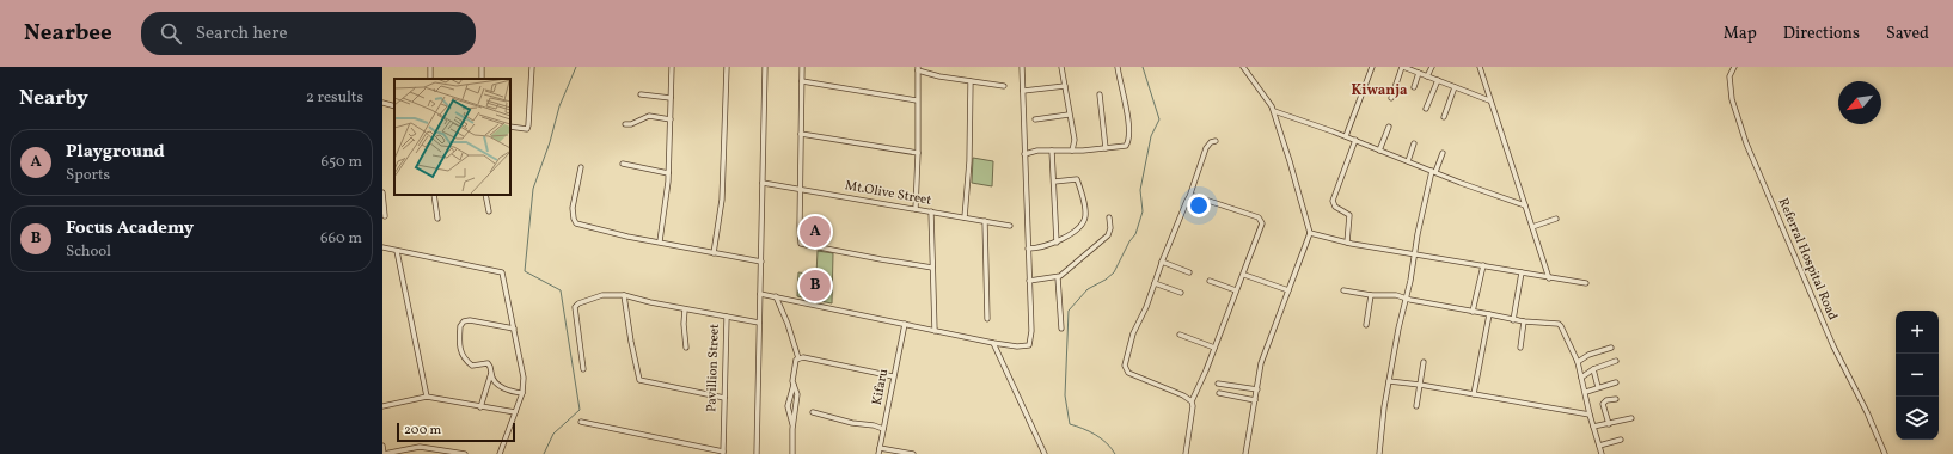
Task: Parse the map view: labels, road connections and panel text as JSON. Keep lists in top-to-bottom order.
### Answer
{
  "streets": {
    "street": [
      "Mt.Olive Street",
      "Referral Hospital Road",
      "Pavillion Street",
      "Kifaru"
    ]
  },
  "districts": ["Kiwanja"],
  "scale_bar": "200 m",
  "north": "bottom left",
  "page": {
    "header": "Nearbee",
    "search": "Search here",
    "nav": ["Map", "Directions", "Saved"],
    "heading": ["Nearby", "2 results"],
    "list": [
      {
        "mark": "A",
        "name": "Playground",
        "note": "Sports",
        "value": "650 m"
      },
      {
        "mark": "B",
        "name": "Focus Academy",
        "note": "School",
        "value": "660 m"
      }
    ],
    "pins": ["A", "B"],
    "map_buttons": ["+", "−"],
    "scale": "200 m"
  }
}
